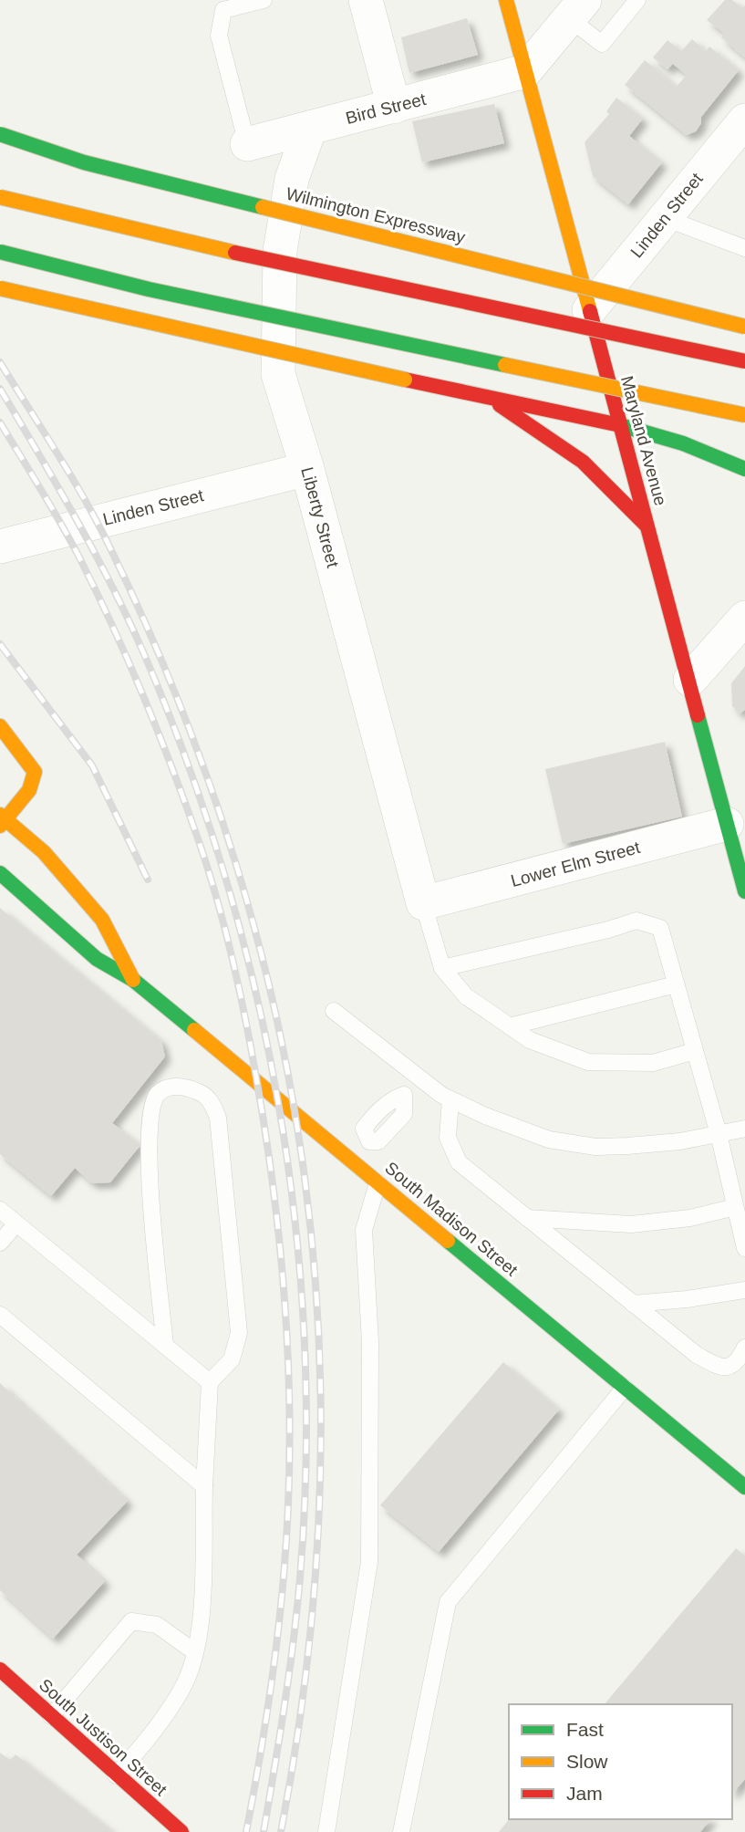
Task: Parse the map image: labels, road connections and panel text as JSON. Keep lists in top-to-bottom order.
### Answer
{
  "streets": {
    "main road": [
      "Wilmington Expressway",
      "Maryland Avenue",
      "South Madison Street",
      "South Justison Street"
    ],
    "street": [
      "Bird Street",
      "Linden Street",
      "Liberty Street",
      "Lower Elm Street"
    ]
  },
  "crossings": [
    ["Bird Street", "Maryland Avenue"],
    ["Bird Street", "Liberty Street"],
    ["Linden Street", "Maryland Avenue"],
    ["Linden Street", "Liberty Street"],
    ["Maryland Avenue", "Lower Elm Street"],
    ["Liberty Street", "Lower Elm Street"]
  ],
  "legend": ["Fast", "Slow", "Jam"]
}
